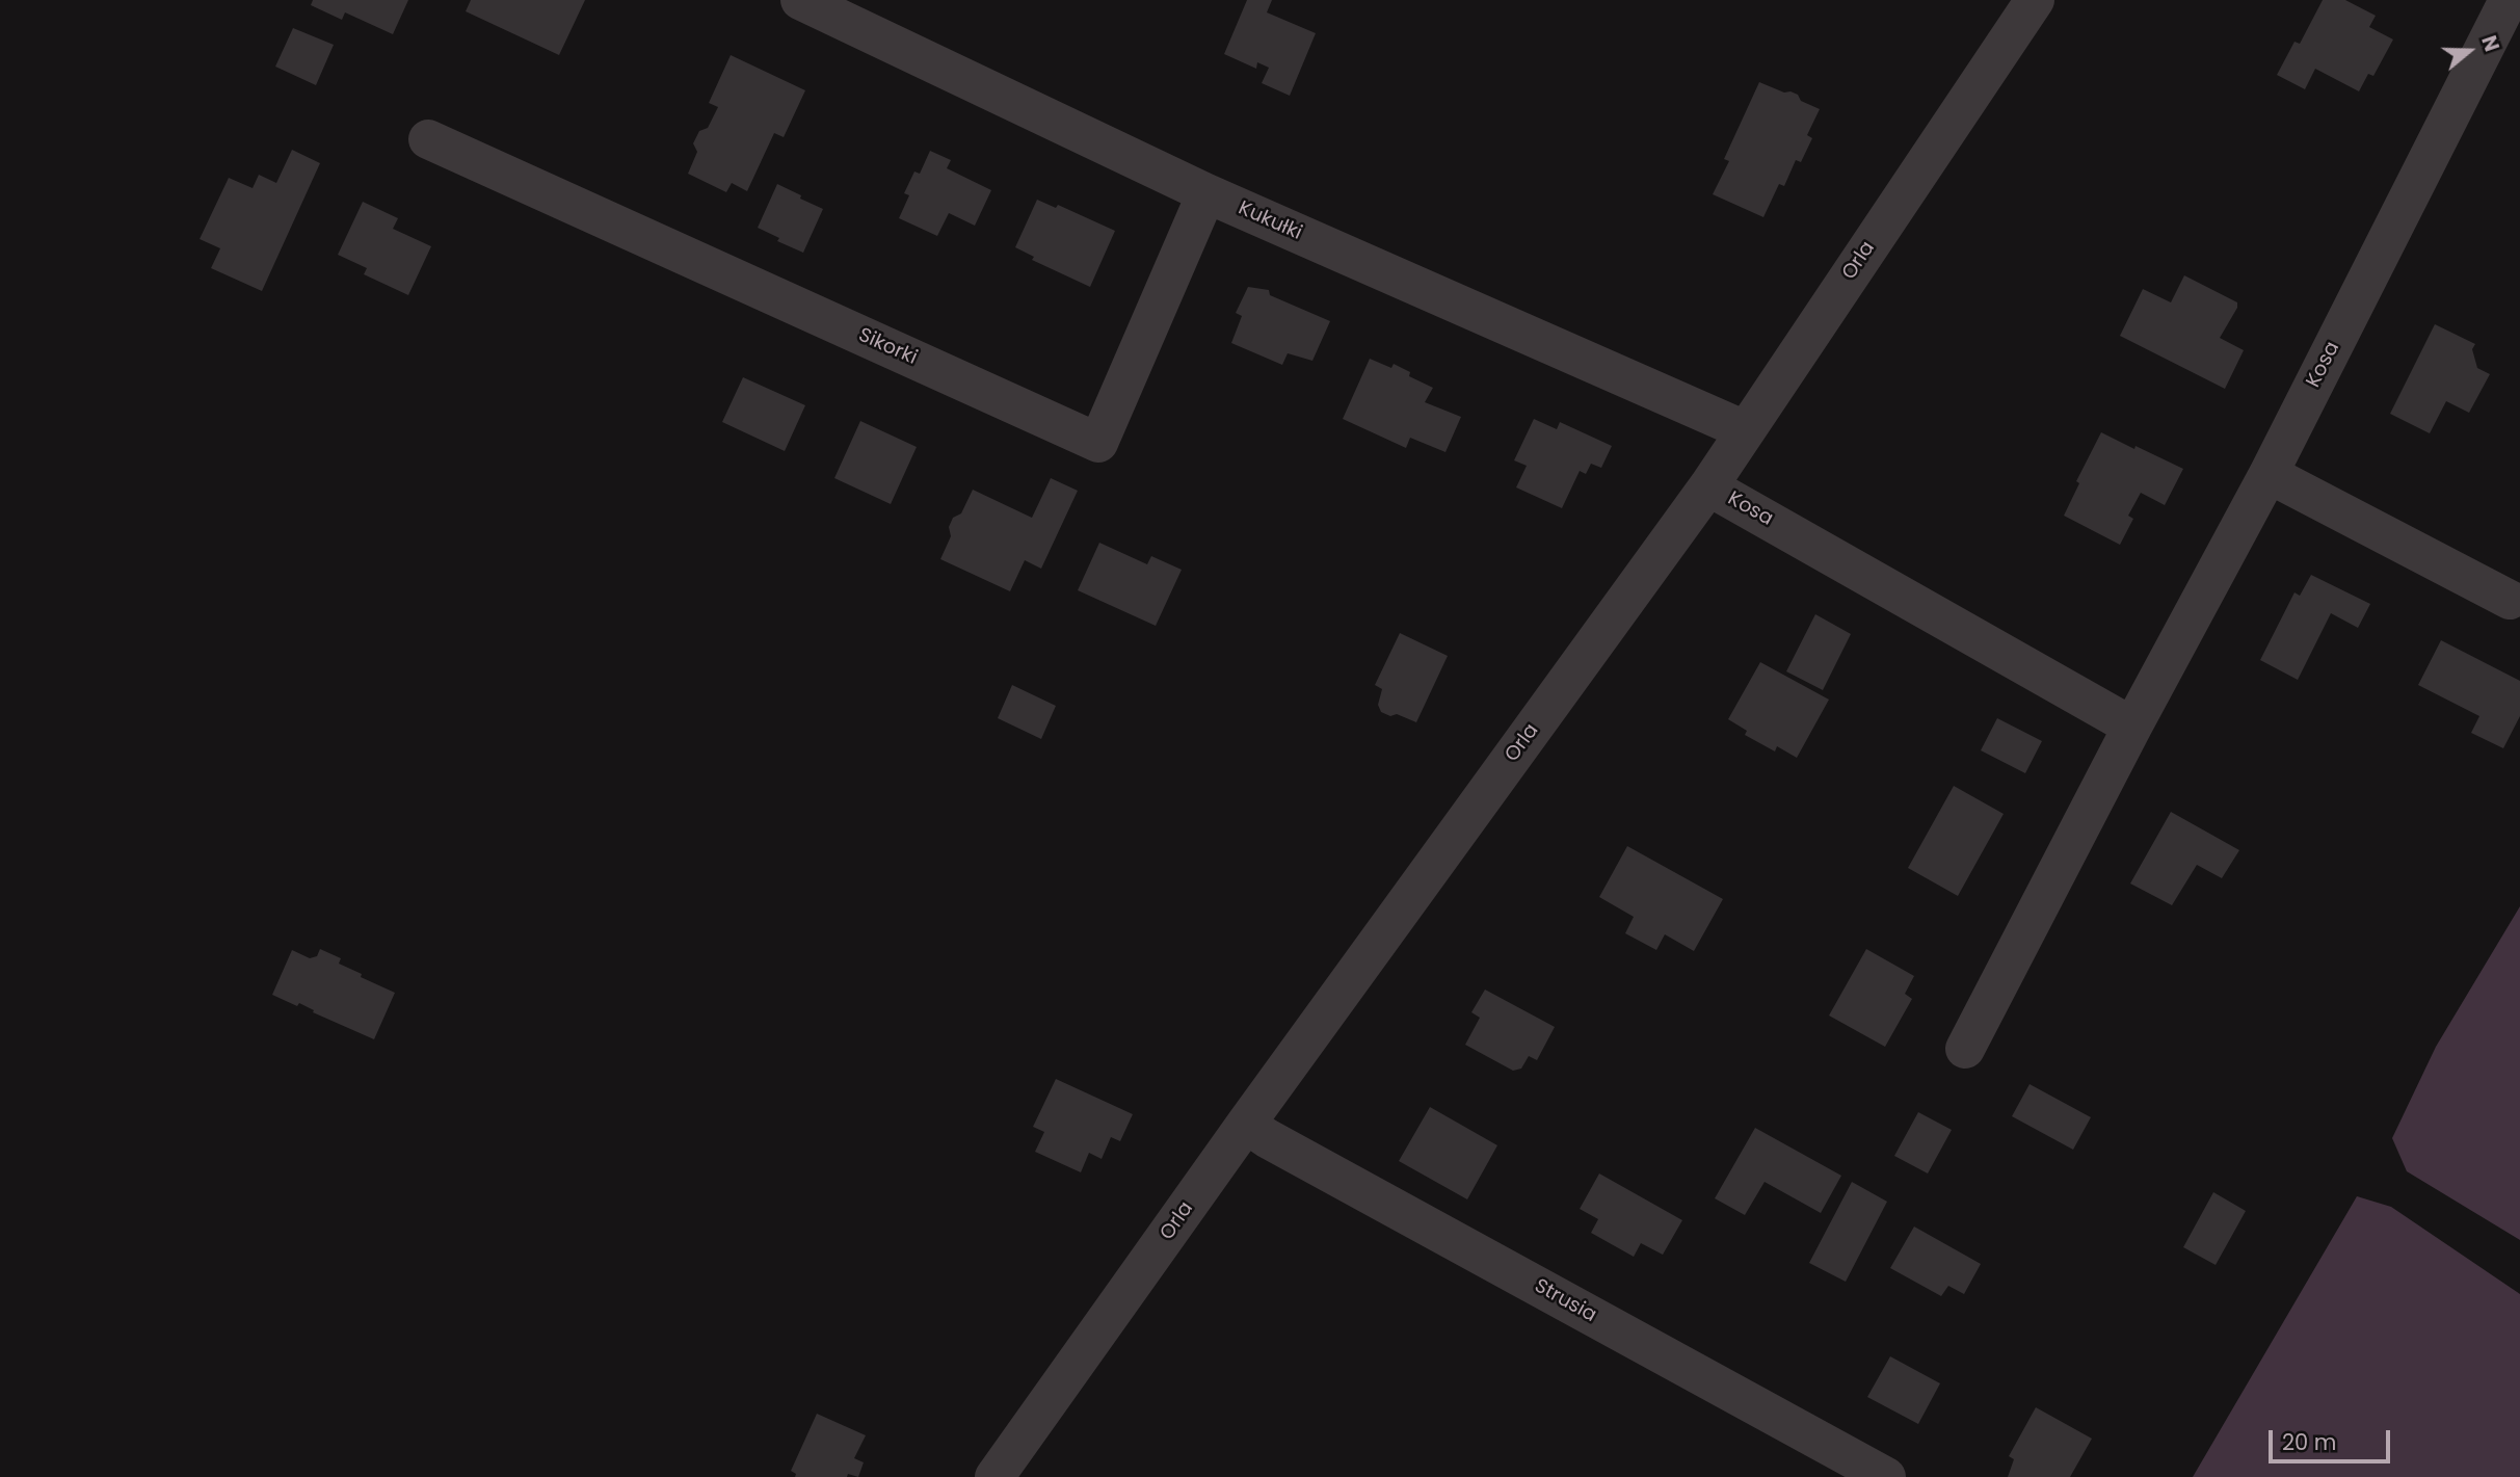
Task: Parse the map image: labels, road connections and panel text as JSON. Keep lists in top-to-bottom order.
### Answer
{
  "streets": {
    "street": [
      "Kukułki",
      "Orla",
      "Sikorki",
      "Kosa",
      "Strusia"
    ]
  },
  "crossings": [
    ["Kukułki", "Orla"],
    ["Kukułki", "Sikorki"],
    ["Orla", "Kosa"],
    ["Orla", "Strusia"]
  ],
  "scale_bar": "20 m",
  "north": "right"
}
